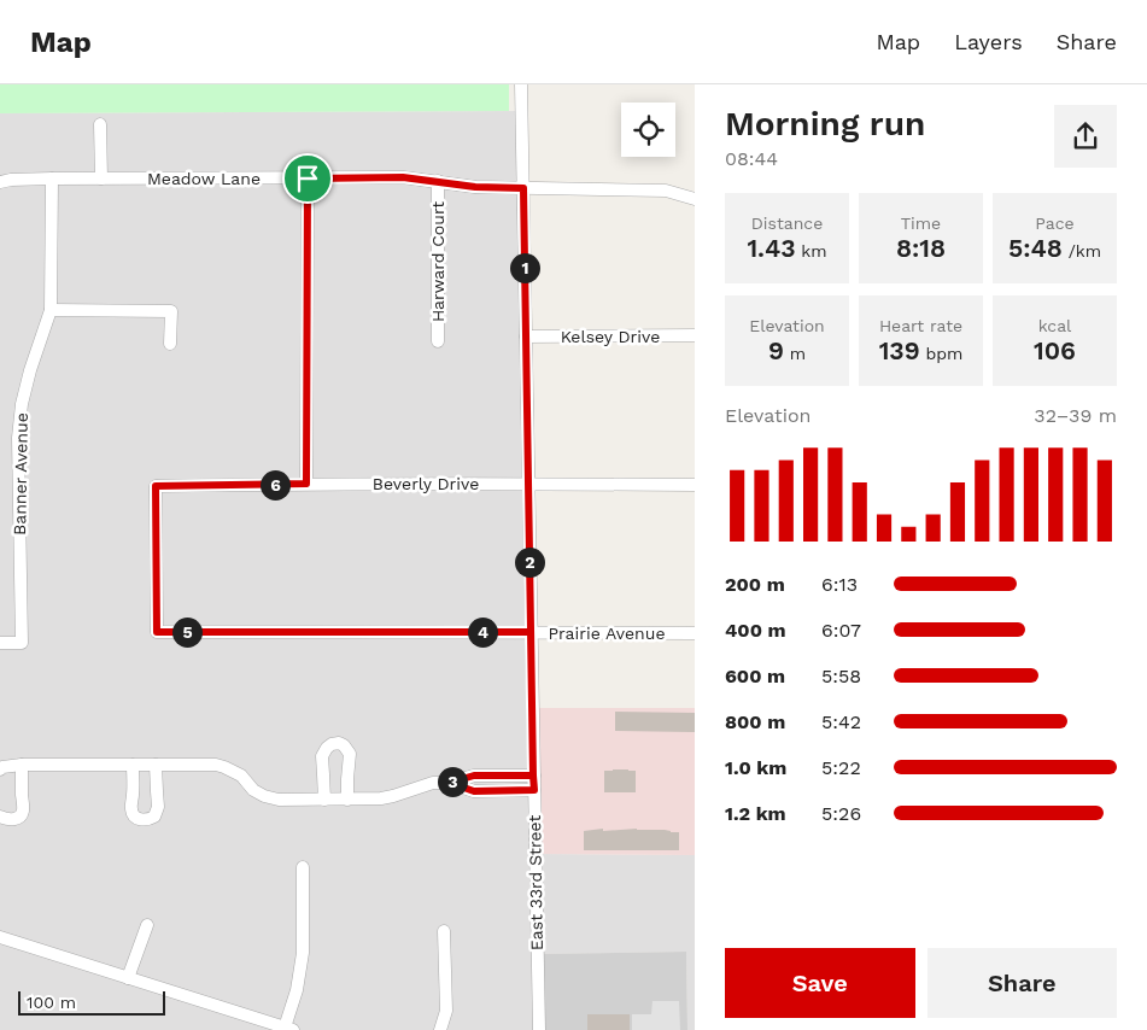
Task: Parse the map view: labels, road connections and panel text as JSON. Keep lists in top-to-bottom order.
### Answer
{
  "streets": {
    "street": [
      "Meadow Lane",
      "Harward Court",
      "Kelsey Drive",
      "Banner Avenue",
      "Beverly Drive",
      "Prairie Avenue",
      "East 33rd Street"
    ]
  },
  "crossings": [
    ["Meadow Lane", "Harward Court"],
    ["Meadow Lane", "Banner Avenue"],
    ["Meadow Lane", "East 33rd Street"],
    ["Kelsey Drive", "East 33rd Street"],
    ["Beverly Drive", "Prairie Avenue"],
    ["Beverly Drive", "East 33rd Street"],
    ["Prairie Avenue", "East 33rd Street"]
  ],
  "scale_bar": "100 m",
  "page": {
    "header": "Map",
    "nav": ["Map", "Layers", "Share"],
    "heading": ["Morning run", "08:44"],
    "stats": [
      ["Distance", "1.43 km"],
      ["Time", "8:18"],
      ["Pace", "5:48 /km"],
      ["Elevation", "9 m"],
      ["Heart rate", "139 bpm"],
      ["kcal", "106"]
    ],
    "pins": [
      "1",
      "6",
      "2",
      "4",
      "5",
      "3"
    ],
    "chart": ["Elevation", "32–39 m"],
    "list": [
      {
        "name": "200 m",
        "note": "6:13"
      },
      {
        "name": "400 m",
        "note": "6:07"
      },
      {
        "name": "600 m",
        "note": "5:58"
      },
      {
        "name": "800 m",
        "note": "5:42"
      },
      {
        "name": "1.0 km",
        "note": "5:22"
      },
      {
        "name": "1.2 km",
        "note": "5:26"
      }
    ],
    "buttons": ["Save", "Share"],
    "scale": "100 m"
  }
}
